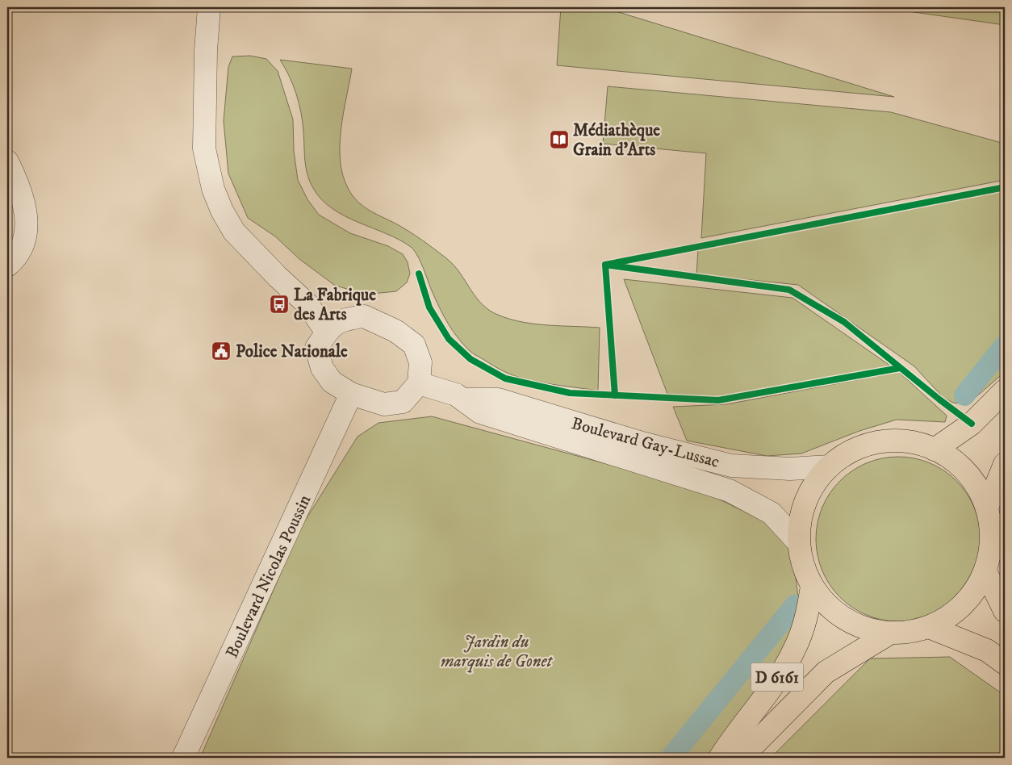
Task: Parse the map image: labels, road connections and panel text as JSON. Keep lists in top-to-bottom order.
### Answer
{
  "streets": {
    "main road": ["D 6161"],
    "street": ["Boulevard Gay-Lussac", "Boulevard Nicolas Poussin"]
  },
  "crossings": [
    ["Boulevard Gay-Lussac", "Boulevard Nicolas Poussin"]
  ],
  "parks": ["Jardin du marquis de Gonet"],
  "places": {
    "library": ["Médiathèque Grain d'Arts"],
    "bus stop": ["La Fabrique des Arts"],
    "public building": ["Police Nationale"]
  }
}
